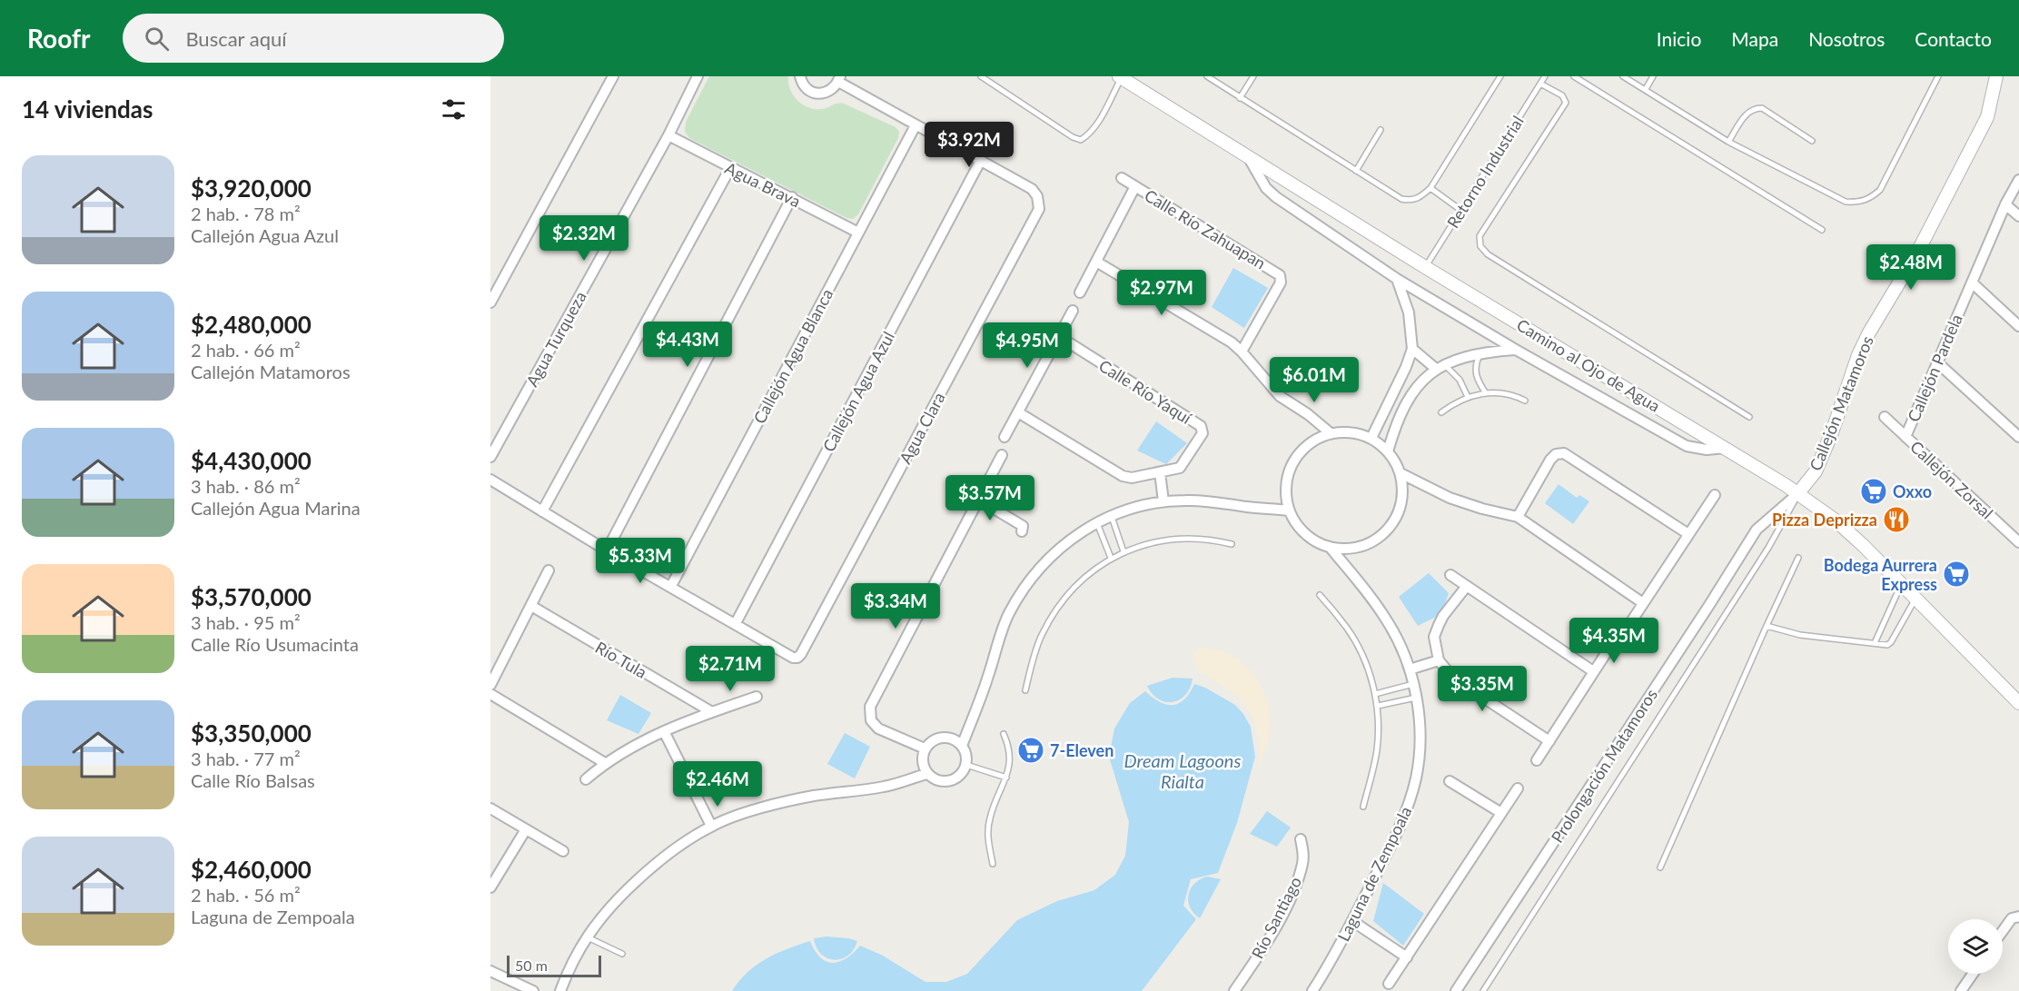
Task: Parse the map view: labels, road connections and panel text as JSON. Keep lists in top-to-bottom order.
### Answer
{
  "streets": {
    "street": [
      "Agua Brava",
      "Calle Río Zahuapan",
      "Agua Turqueza",
      "Callejón Agua Blanca",
      "Camino al Ojo de Agua",
      "Callejón Pardela",
      "Callejón Agua Azul",
      "Calle Río Yaquí",
      "Callejón Matamoros",
      "Agua Clara",
      "Callejón Zorsal",
      "Río Tula",
      "Prolongación Matamoros",
      "Laguna de Zempoala",
      "Río Santiago"
    ],
    "lane": ["Retorno Industrial"]
  },
  "crossings": [
    ["Retorno Industrial", "Camino al Ojo de Agua"],
    ["Agua Brava", "Agua Turqueza"],
    ["Agua Brava", "Callejón Agua Blanca"],
    ["Camino al Ojo de Agua", "Callejón Matamoros"],
    ["Camino al Ojo de Agua", "Prolongación Matamoros"],
    ["Callejón Pardela", "Callejón Zorsal"],
    ["Callejón Agua Azul", "Agua Clara"],
    ["Callejón Matamoros", "Prolongación Matamoros"]
  ],
  "water": ["Dream Lagoons Rialta"],
  "places": {
    "supermarket": ["Oxxo", "Bodega Aurrera Express", "7-Eleven"],
    "restaurant": ["Pizza Deprizza"]
  },
  "scale_bar": "50 m",
  "page": {
    "header": "Roofr",
    "search": "Buscar aquí",
    "nav": [
      "Inicio",
      "Mapa",
      "Nosotros",
      "Contacto"
    ],
    "heading": "14 viviendas",
    "price": [
      "$3.92M",
      "$2.32M",
      "$2.48M",
      "$2.97M",
      "$4.43M",
      "$4.95M",
      "$6.01M",
      "$3.57M",
      "$5.33M",
      "$3.34M",
      "$4.35M",
      "$2.71M",
      "$3.35M",
      "$2.46M"
    ],
    "list": [
      {
        "name": "$3,920,000",
        "note": "2 hab. · 78 m² · Callejón Agua Azul"
      },
      {
        "name": "$2,480,000",
        "note": "2 hab. · 66 m² · Callejón Matamoros"
      },
      {
        "name": "$4,430,000",
        "note": "3 hab. · 86 m² · Callejón Agua Marina"
      },
      {
        "name": "$3,570,000",
        "note": "3 hab. · 95 m² · Calle Río Usumacinta"
      },
      {
        "name": "$3,350,000",
        "note": "3 hab. · 77 m² · Calle Río Balsas"
      },
      {
        "name": "$2,460,000",
        "note": "2 hab. · 56 m² · Laguna de Zempoala"
      }
    ],
    "scale": "50 m"
  }
}
